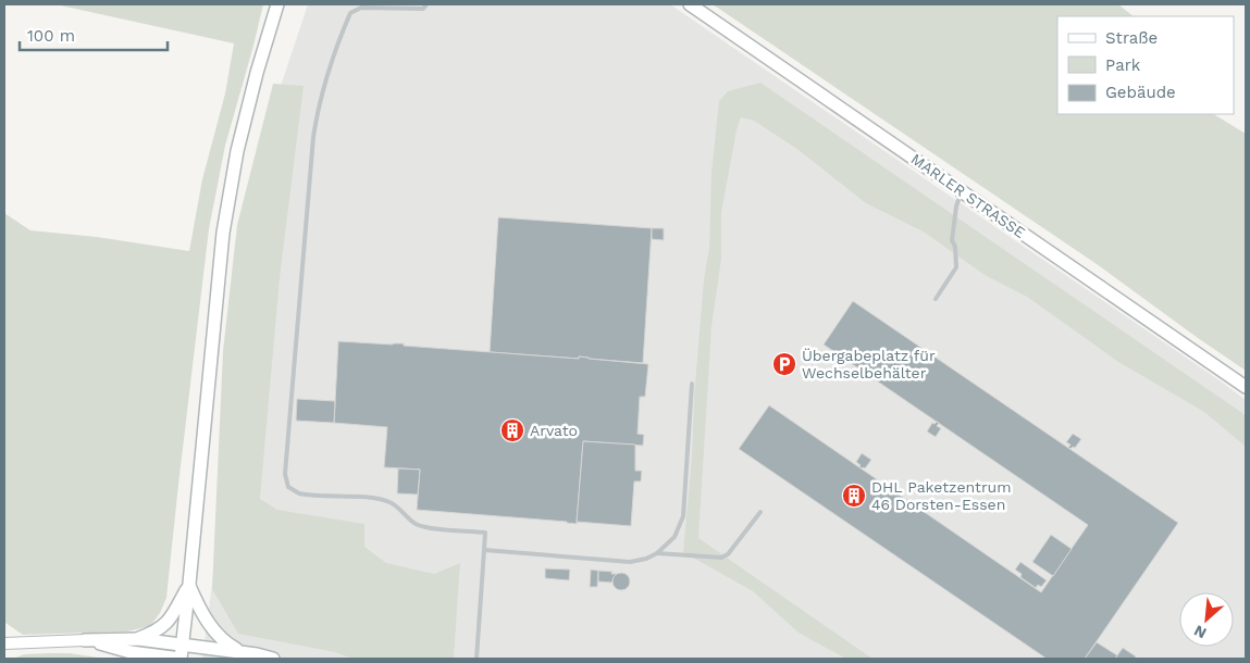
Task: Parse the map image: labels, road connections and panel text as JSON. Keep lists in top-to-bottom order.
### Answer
{
  "streets": {
    "main road": ["MARLER STRASSE"]
  },
  "places": {
    "parking": ["Übergabeplatz für Wechselbehälter"],
    "building": ["Arvato", "DHL Paketzentrum 46 Dorsten-Essen"]
  },
  "legend": ["Straße", "Park", "Gebäude"],
  "scale_bar": "100 m",
  "north": "bottom left"
}
